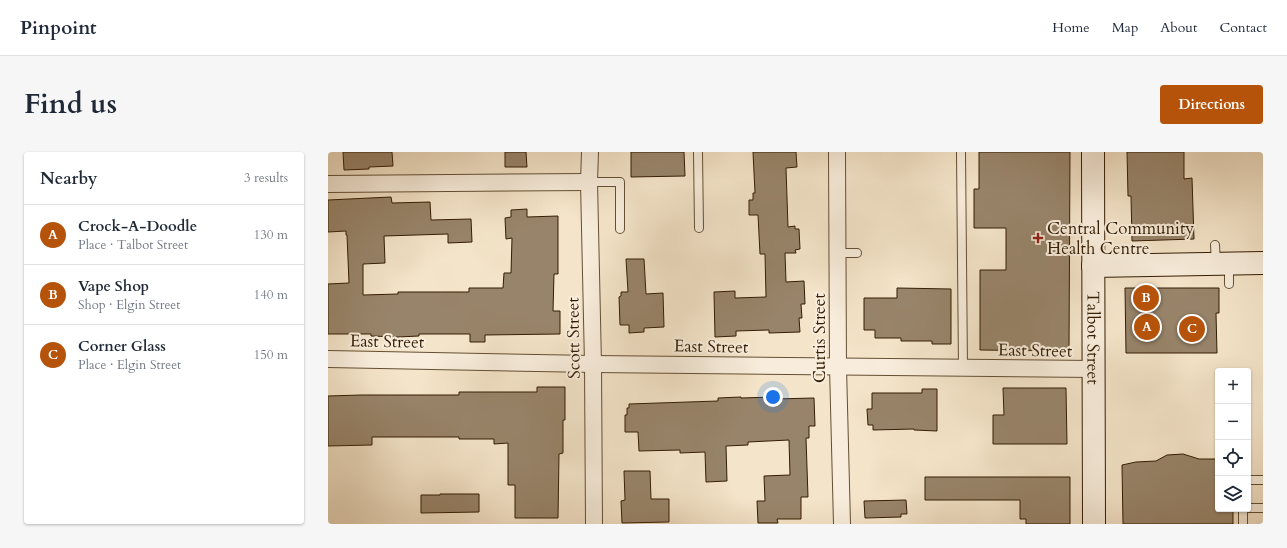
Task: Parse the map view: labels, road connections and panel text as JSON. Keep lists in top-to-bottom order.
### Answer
{
  "streets": {
    "main road": ["Talbot Street"],
    "street": ["Scott Street", "Curtis Street", "East Street"]
  },
  "crossings": [
    ["Scott Street", "East Street"],
    ["Curtis Street", "East Street"],
    ["Talbot Street", "East Street"]
  ],
  "places": {
    "health": ["Central Community Health Centre"]
  },
  "page": {
    "header": "Pinpoint",
    "nav": [
      "Home",
      "Map",
      "About",
      "Contact"
    ],
    "title": "Find us",
    "buttons": "Directions",
    "heading": ["Nearby", "3 results"],
    "list": [
      {
        "mark": "A",
        "name": "Crock-A-Doodle",
        "note": "Place · Talbot Street",
        "value": "130 m"
      },
      {
        "mark": "B",
        "name": "Vape Shop",
        "note": "Shop · Elgin Street",
        "value": "140 m"
      },
      {
        "mark": "C",
        "name": "Corner Glass",
        "note": "Place · Elgin Street",
        "value": "150 m"
      }
    ],
    "pins": ["B", "A", "C"],
    "map_buttons": ["+", "−"]
  }
}
